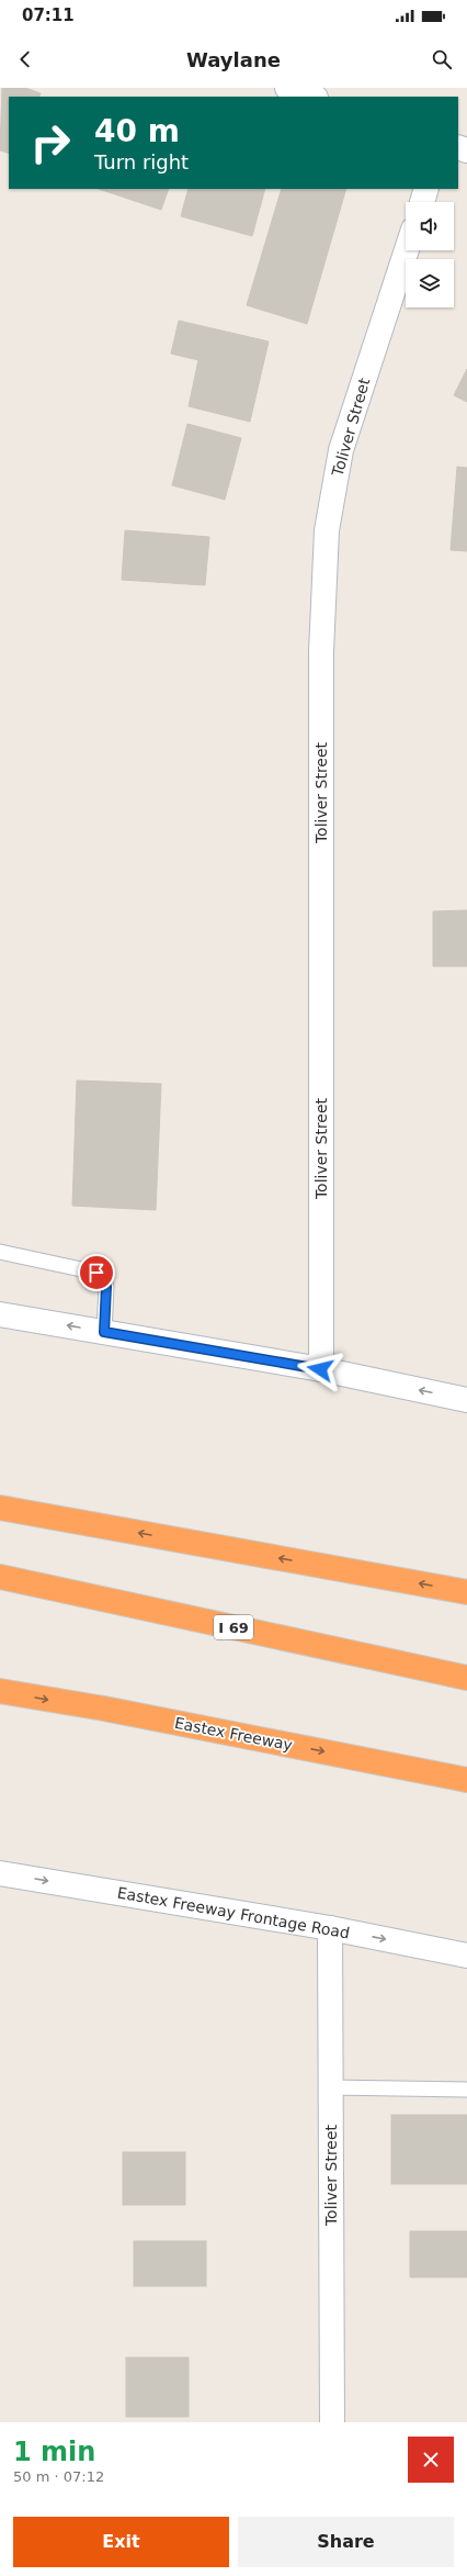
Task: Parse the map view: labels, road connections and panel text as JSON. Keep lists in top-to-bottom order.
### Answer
{
  "streets": {
    "highway": ["I 69", "Eastex Freeway"],
    "street": ["Toliver Street", "Eastex Freeway Frontage Road"]
  },
  "crossings": [
    ["Toliver Street", "Eastex Freeway Frontage Road"]
  ],
  "one_way": ["Eastex Freeway Frontage Road"],
  "page": {
    "status": "07:11",
    "header": "Waylane",
    "turn": ["40 m", "Turn right"],
    "heading": ["1 min", "50 m · 07:12"],
    "buttons": ["Exit", "Share"]
  }
}
